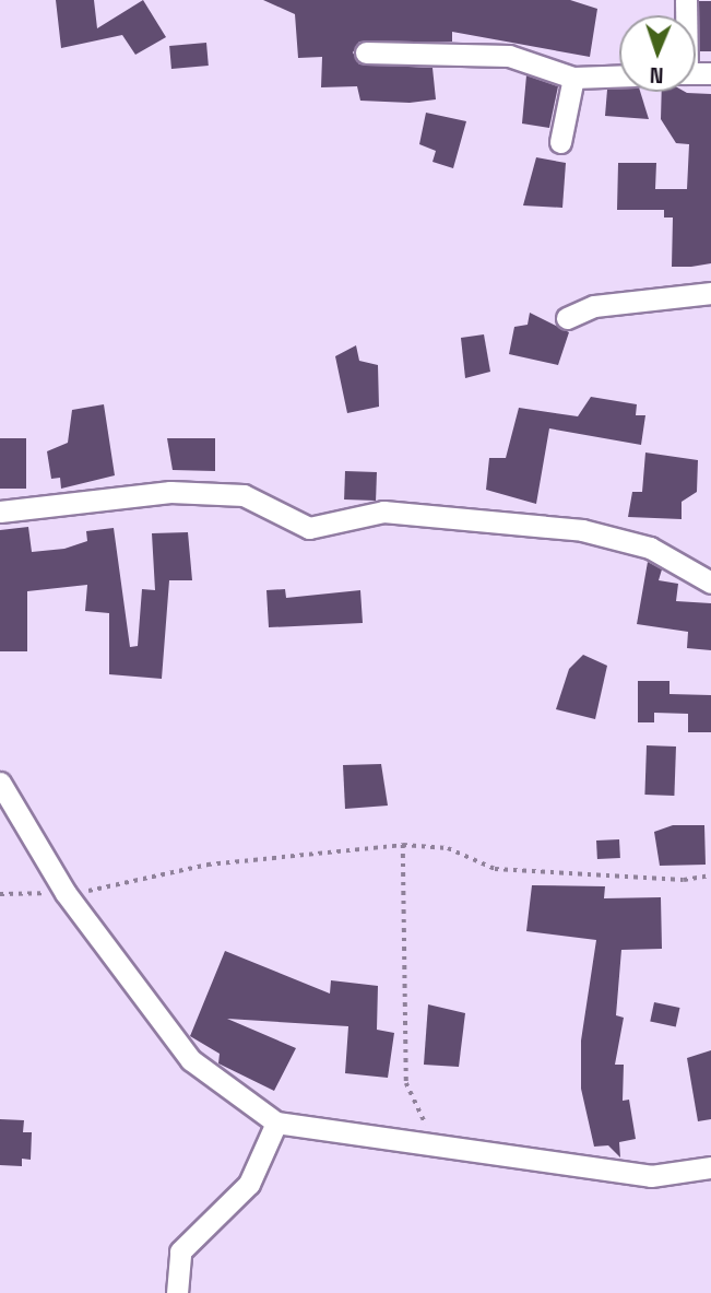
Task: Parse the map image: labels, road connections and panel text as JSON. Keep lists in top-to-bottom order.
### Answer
{
  "north": "bottom"
}
